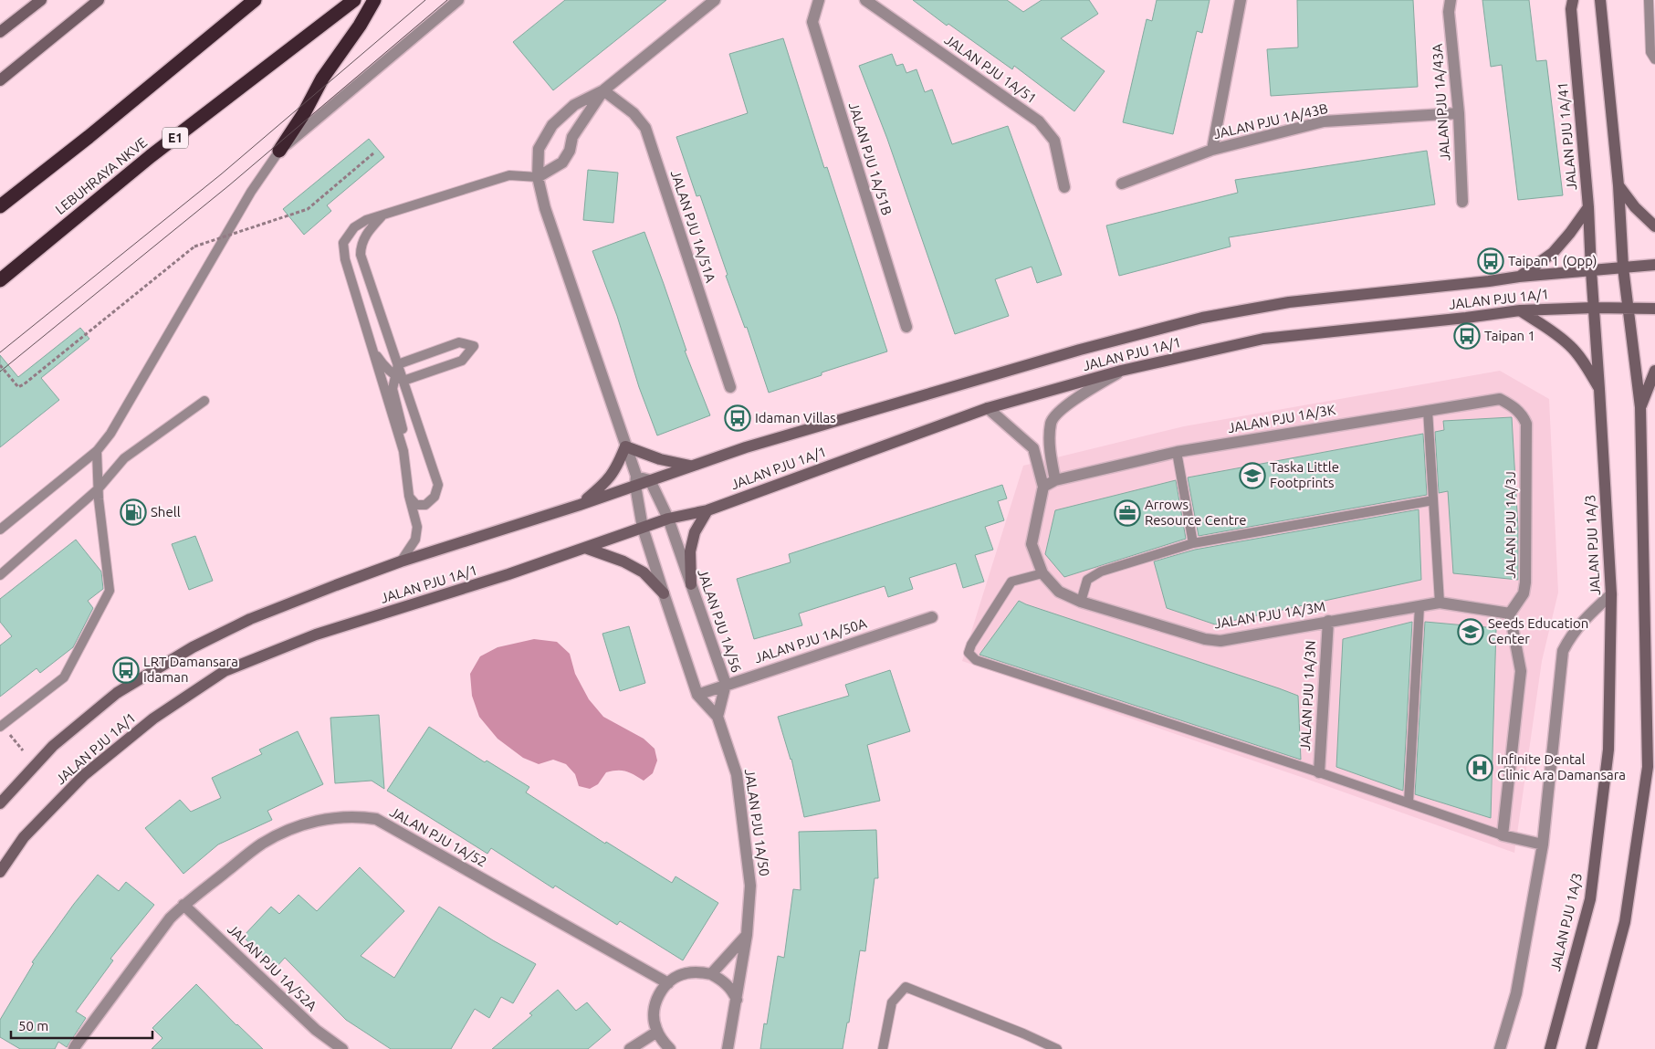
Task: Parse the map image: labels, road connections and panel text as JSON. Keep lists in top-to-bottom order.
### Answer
{
  "streets": {
    "highway": ["E1", "LEBUHRAYA NKVE"],
    "main road": ["JALAN PJU 1A/41", "JALAN PJU 1A/1", "JALAN PJU 1A/3"],
    "street": [
      "JALAN PJU 1A/51",
      "JALAN PJU 1A/43A",
      "JALAN PJU 1A/43B",
      "JALAN PJU 1A/51B",
      "JALAN PJU 1A/51A",
      "JALAN PJU 1A/3K",
      "JALAN PJU 1A/3J",
      "JALAN PJU 1A/3M",
      "JALAN PJU 1A/56",
      "JALAN PJU 1A/50A",
      "JALAN PJU 1A/3N",
      "JALAN PJU 1A/50",
      "JALAN PJU 1A/52",
      "JALAN PJU 1A/52A"
    ]
  },
  "crossings": [
    ["JALAN PJU 1A/43A", "JALAN PJU 1A/43B"],
    ["JALAN PJU 1A/41", "JALAN PJU 1A/1"],
    ["JALAN PJU 1A/41", "JALAN PJU 1A/3"],
    ["JALAN PJU 1A/1", "JALAN PJU 1A/3"],
    ["JALAN PJU 1A/1", "JALAN PJU 1A/56"],
    ["JALAN PJU 1A/3K", "JALAN PJU 1A/3J"],
    ["JALAN PJU 1A/3J", "JALAN PJU 1A/3M"],
    ["JALAN PJU 1A/3M", "JALAN PJU 1A/3N"],
    ["JALAN PJU 1A/56", "JALAN PJU 1A/50A"],
    ["JALAN PJU 1A/56", "JALAN PJU 1A/50"],
    ["JALAN PJU 1A/52", "JALAN PJU 1A/52A"]
  ],
  "places": {
    "bus stop": [
      "Taipan 1 (Opp)",
      "Taipan 1",
      "Idaman Villas",
      "LRT Damansara Idaman"
    ],
    "school or university": ["Taska Little Footprints", "Seeds Education Center"],
    "fuel station": ["Shell"],
    "office": ["Arrows Resource Centre"],
    "hospital": ["Infinite Dental Clinic Ara Damansara"]
  },
  "scale_bar": "50 m"
}
